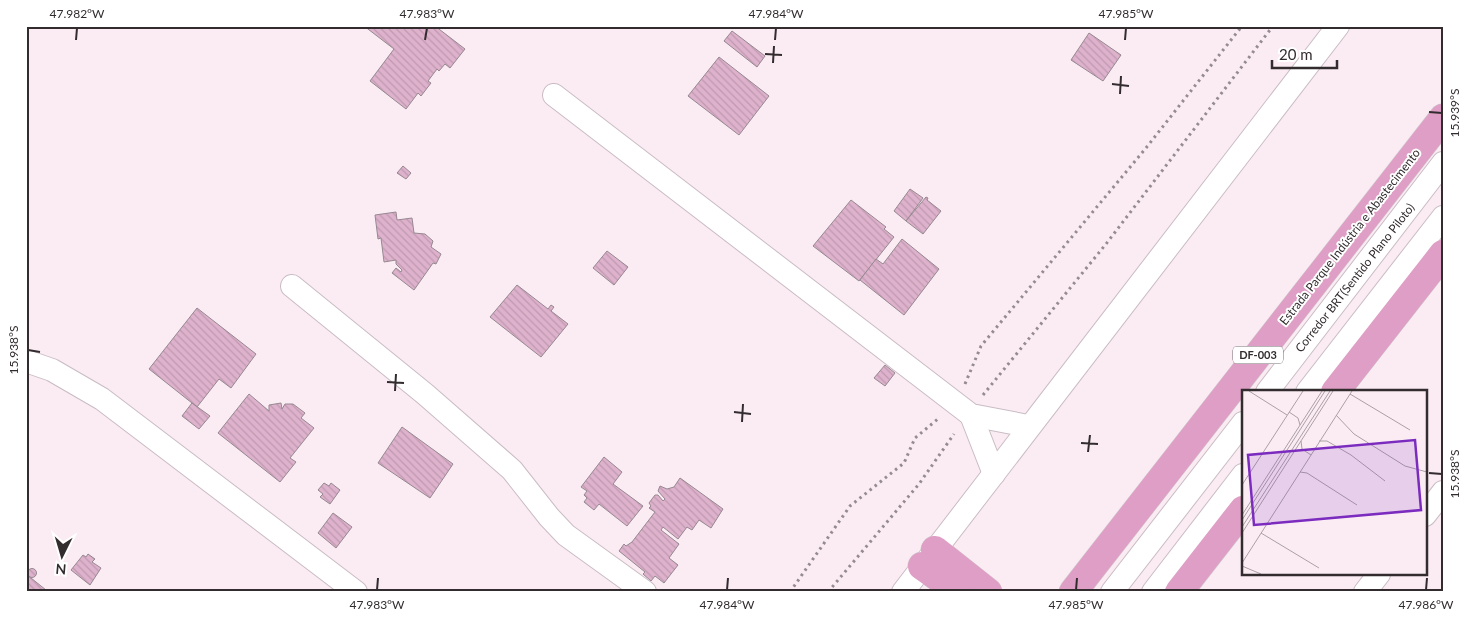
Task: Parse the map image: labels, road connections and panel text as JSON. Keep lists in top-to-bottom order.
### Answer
{
  "streets": {
    "highway": ["Estrada Parque Indústria e Abastecimento", "DF-003"],
    "street": ["Corredor BRT(Sentido Plano Piloto)"]
  },
  "scale_bar": "20 m",
  "north": "bottom",
  "coordinates": [
    "47.982°W",
    "47.983°W",
    "47.984°W",
    "47.985°W",
    "15.939°S",
    "15.938°S",
    "47.986°W"
  ]
}
